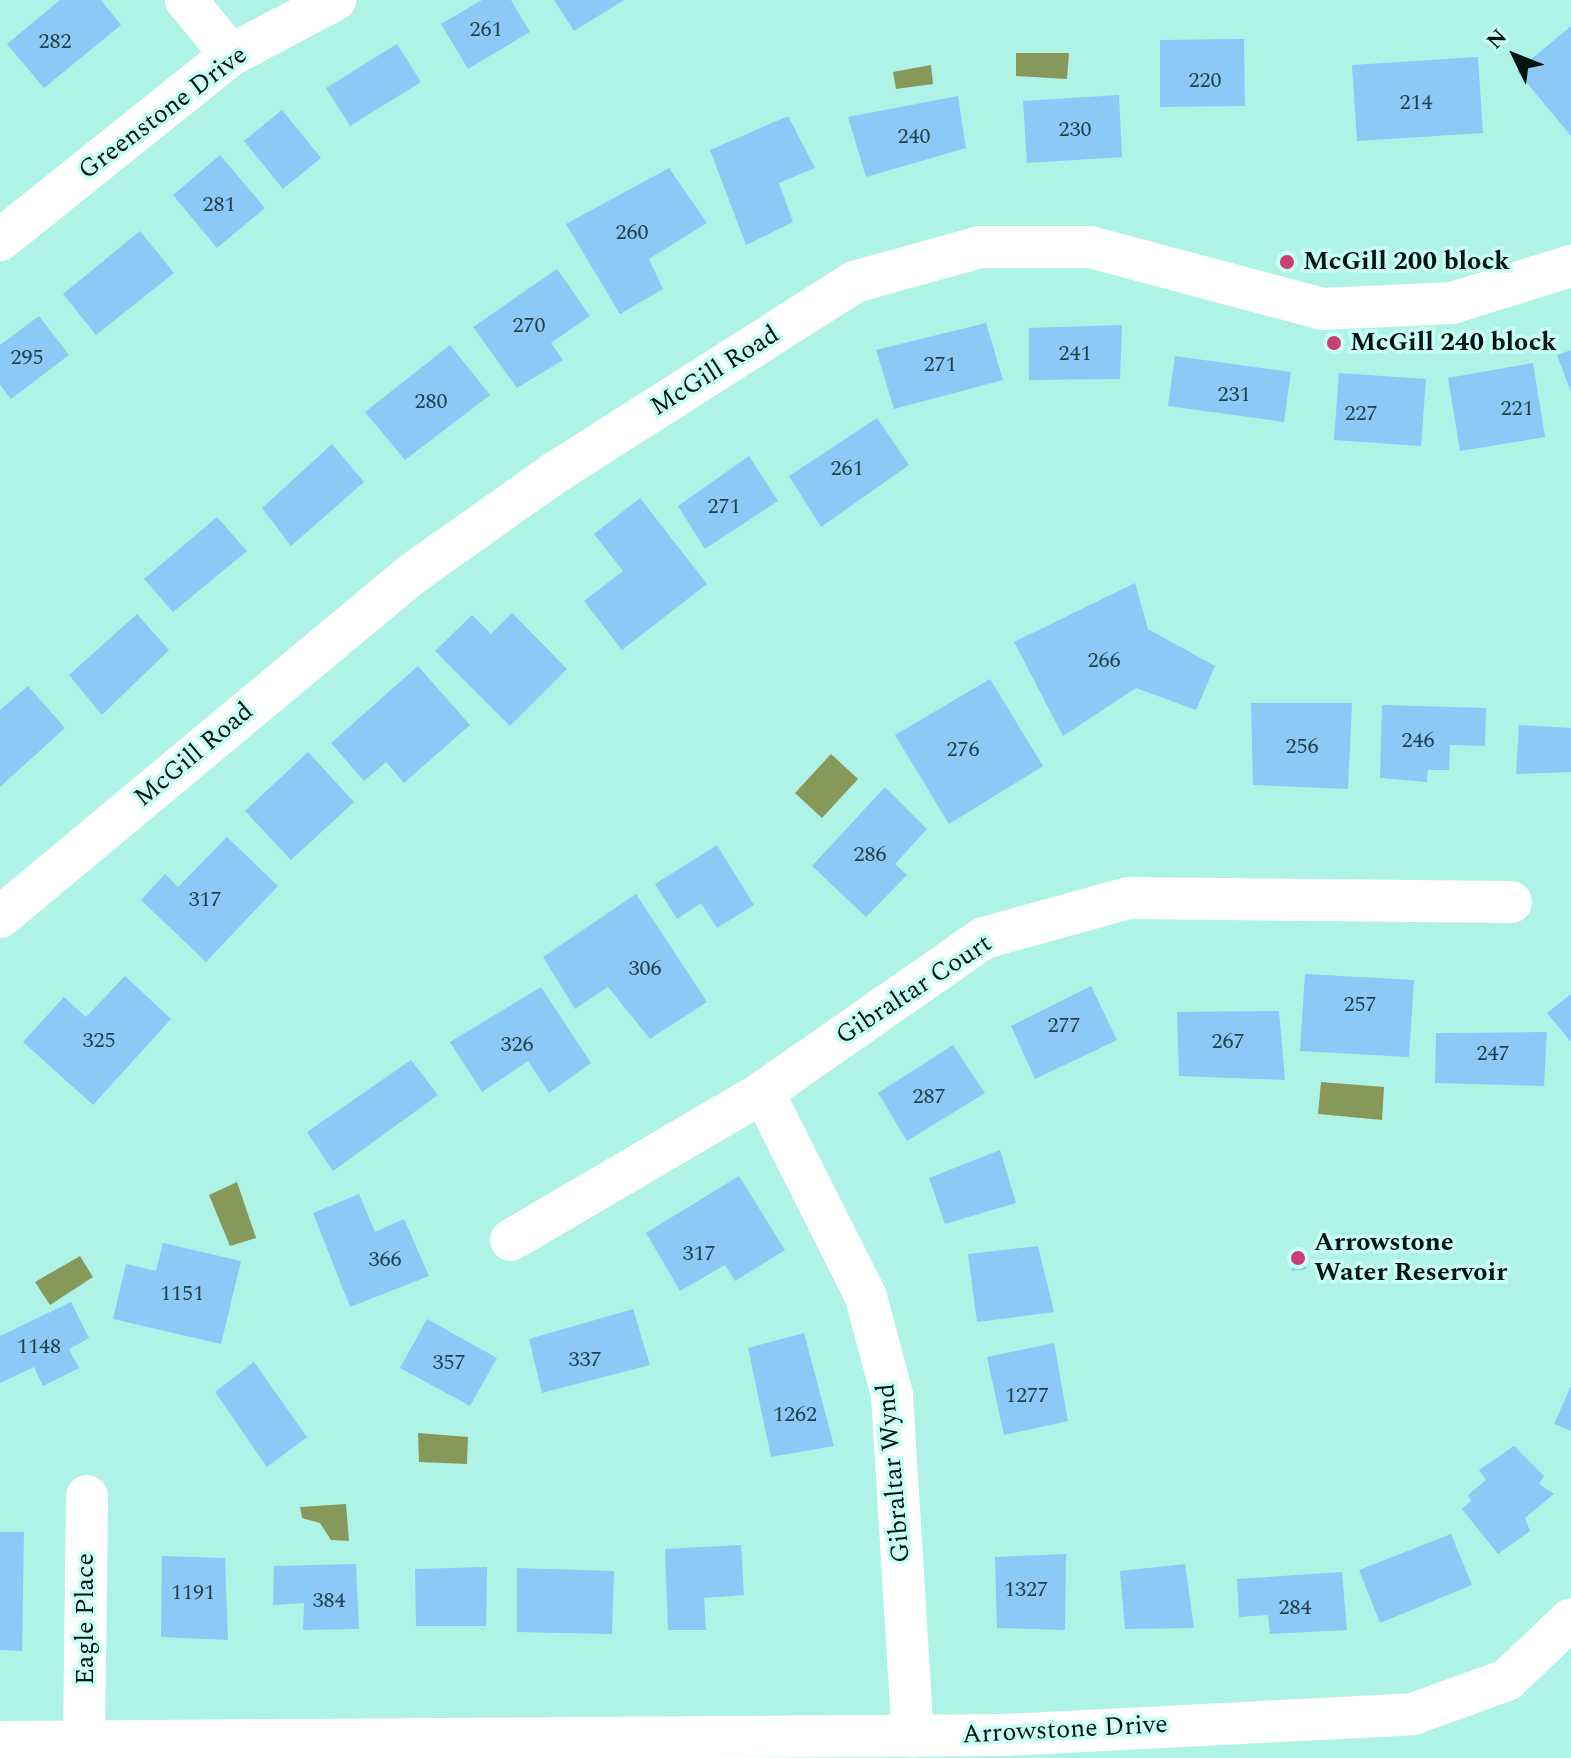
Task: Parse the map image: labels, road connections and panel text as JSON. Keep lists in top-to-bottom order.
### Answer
{
  "streets": {
    "street": [
      "Greenstone Drive",
      "McGill Road",
      "Gibraltar Court",
      "Gibraltar Wynd",
      "Eagle Place",
      "Arrowstone Drive"
    ]
  },
  "crossings": [
    ["Gibraltar Court", "Gibraltar Wynd"],
    ["Gibraltar Wynd", "Arrowstone Drive"],
    ["Eagle Place", "Arrowstone Drive"]
  ],
  "places": ["McGill 200 block", "McGill 240 block", "Arrowstone Water Reservoir"],
  "house_numbers": [
    "261",
    "282",
    "220",
    "214",
    "230",
    "240",
    "281",
    "260",
    "270",
    "241",
    "295",
    "271",
    "231",
    "280",
    "221",
    "227",
    "261",
    "271",
    "266",
    "246",
    "256",
    "276",
    "286",
    "317",
    "306",
    "257",
    "277",
    "325",
    "267",
    "326",
    "247",
    "287",
    "317",
    "366",
    "1151",
    "1148",
    "337",
    "357",
    "1277",
    "1262",
    "1327",
    "1191",
    "384",
    "284"
  ],
  "north": "top left"
}
